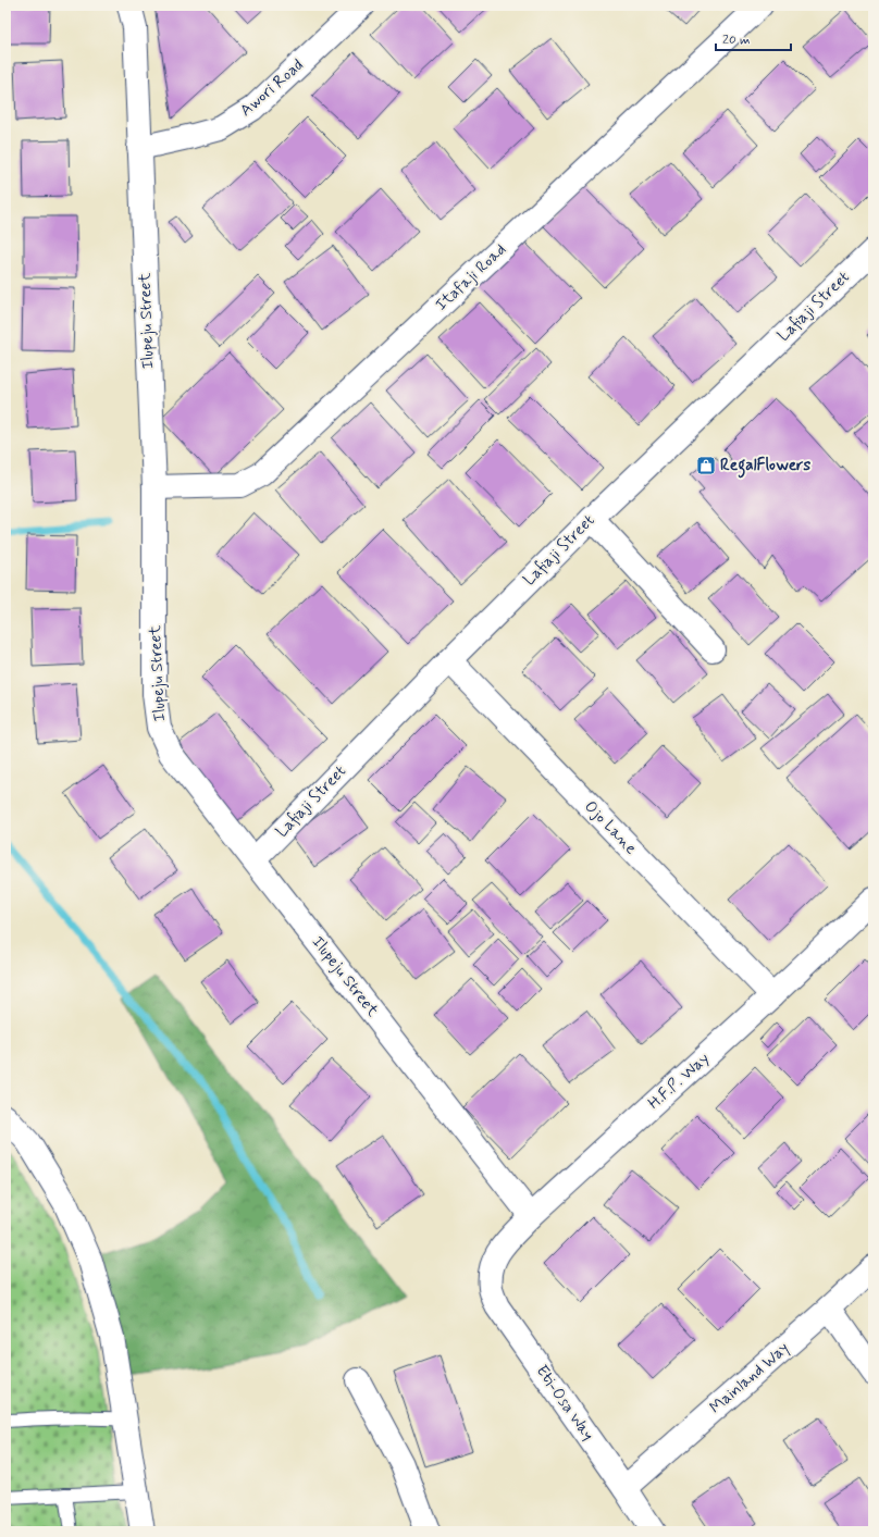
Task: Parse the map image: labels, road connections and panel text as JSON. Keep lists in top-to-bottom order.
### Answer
{
  "streets": {
    "street": [
      "Awori Road",
      "Itafaji Road",
      "Lafiaji Street",
      "Ilupeju Street",
      "Ojo Lane",
      "H.F.P. Way",
      "Mainland Way",
      "Eti-Osa Way"
    ]
  },
  "crossings": [
    ["Awori Road", "Ilupeju Street"],
    ["Itafaji Road", "Ilupeju Street"],
    ["Lafiaji Street", "Ilupeju Street"],
    ["Lafiaji Street", "Ojo Lane"],
    ["Ilupeju Street", "H.F.P. Way"],
    ["Ojo Lane", "H.F.P. Way"],
    ["H.F.P. Way", "Eti-Osa Way"],
    ["Mainland Way", "Eti-Osa Way"]
  ],
  "places": {
    "shop": ["RegalFlowers"]
  },
  "scale_bar": "20 m"
}
